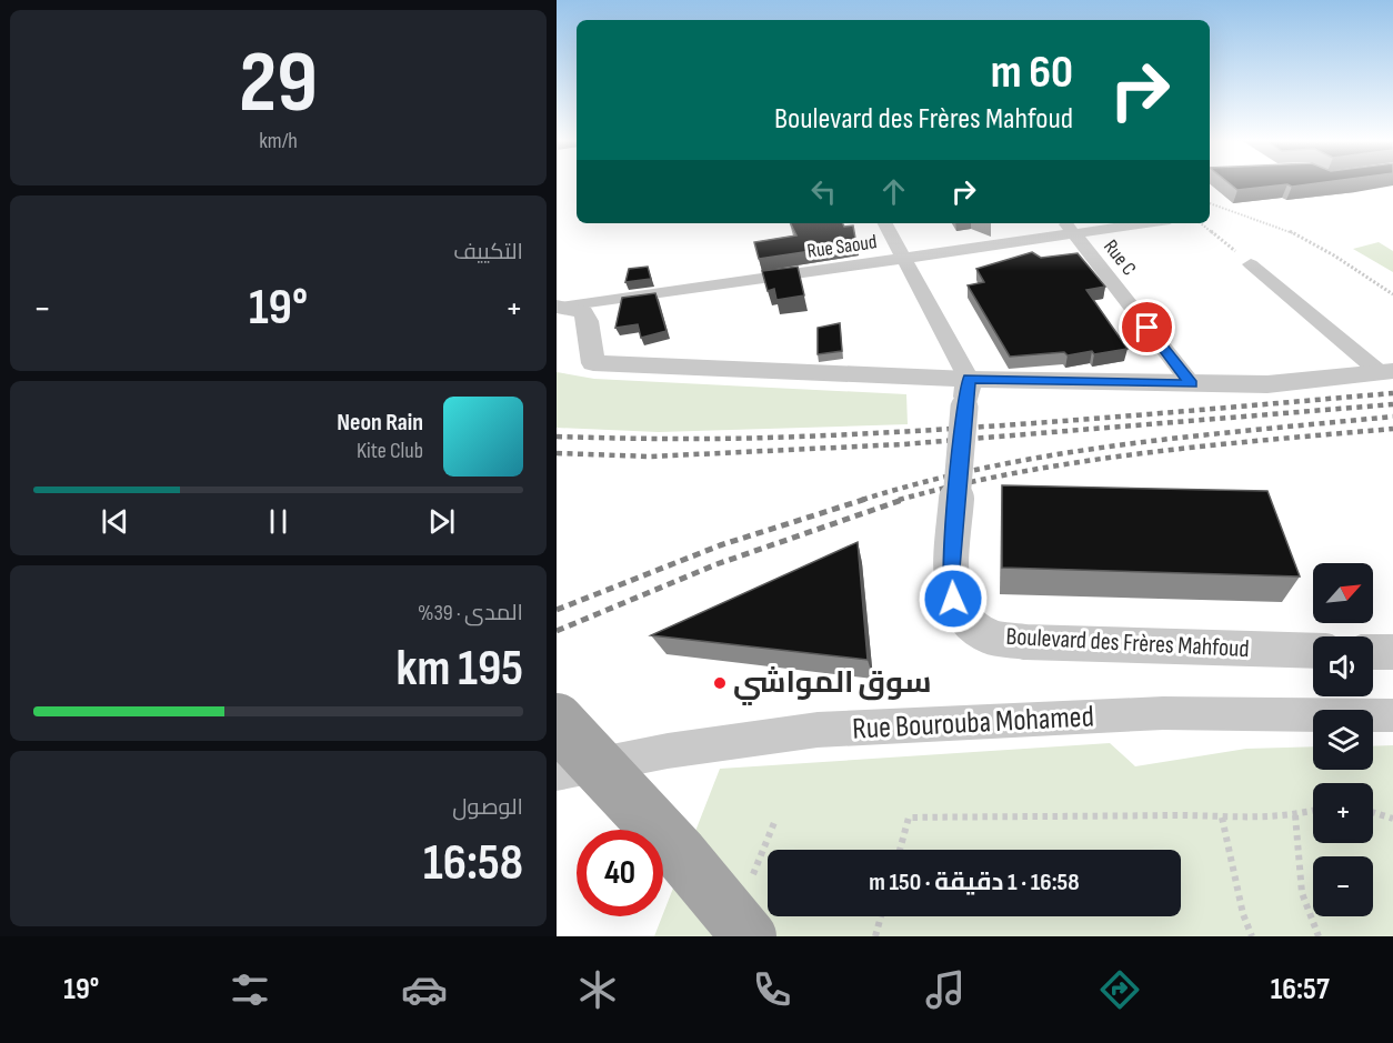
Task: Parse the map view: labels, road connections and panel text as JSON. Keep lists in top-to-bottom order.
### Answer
{
  "streets": {
    "street": [
      "Rue Saoud",
      "Rue C",
      "Boulevard des Frères Mahfoud",
      "Rue Bourouba Mohamed"
    ]
  },
  "crossings": [
    ["Rue Saoud", "Rue C"]
  ],
  "places": ["سوق المواشي"],
  "north": "top right",
  "page": {
    "tile": [
      ["29", "km/h"],
      "التكييف",
      ["المدى · 39%", "195 km"],
      ["الوصول", "16:58"]
    ],
    "turn": ["60 m", "Boulevard des Frères Mahfoud"],
    "heat": ["−", "19°", "+"],
    "song": ["Neon Rain", "Kite Club"],
    "map_buttons": ["+", "−"],
    "limit": "40",
    "trip": "16:58 · 1 دقيقة · 150 m",
    "tabs": ["16:57", "19°"]
  }
}
